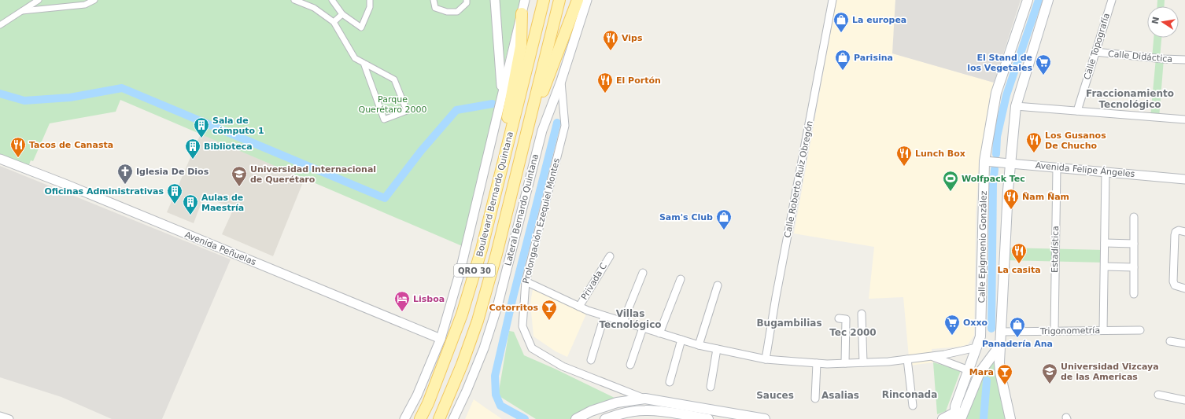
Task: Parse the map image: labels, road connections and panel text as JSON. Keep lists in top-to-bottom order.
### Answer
{
  "streets": {
    "main road": [
      "Boulevard Bernardo Quintana",
      "Prolongación Ezequiel Montes",
      "Calle Epigmenio González",
      "QRO 30"
    ],
    "street": [
      "Calle Topografía",
      "Calle Didáctica",
      "Avenida Felipe Ángeles",
      "Calle Roberto Ruiz Obregón",
      "Lateral Bernardo Quintana",
      "Avenida Peñuelas",
      "Estadística",
      "Privada C",
      "Trigonometría"
    ]
  },
  "crossings": [
    ["Calle Topografía", "Calle Didáctica"],
    ["Avenida Felipe Ángeles", "Calle Epigmenio González"],
    ["Avenida Felipe Ángeles", "Estadística"],
    ["Lateral Bernardo Quintana", "Prolongación Ezequiel Montes"],
    ["Estadística", "Trigonometría"]
  ],
  "districts": [
    "Fraccionamiento Tecnológico",
    "Villas Tecnológico",
    "Bugambilias",
    "Tec 2000",
    "Rinconada",
    "Sauces",
    "Asalias"
  ],
  "parks": ["Parque Querétaro 2000"],
  "places": {
    "shop": [
      "La europea",
      "Parisina",
      "Sam's Club",
      "Panadería Ana"
    ],
    "restaurant": [
      "Vips",
      "El Portón",
      "Los Gusanos De Chucho",
      "Tacos de Canasta",
      "Lunch Box",
      "Ñam Ñam",
      "La casita"
    ],
    "supermarket": ["El Stand de los Vegetales", "Oxxo"],
    "building": [
      "Sala de cómputo 1",
      "Biblioteca",
      "Oficinas Administrativas",
      "Aulas de Maestría"
    ],
    "church": ["Iglesia De Dios"],
    "school or university": ["Universidad Internacional de Querétaro", "Universidad Vizcaya de las Americas"],
    "sports": ["Wolfpack Tec"],
    "hotel": ["Lisboa"],
    "bar": ["Cotorritos", "Mara"]
  },
  "north": "left"
}
